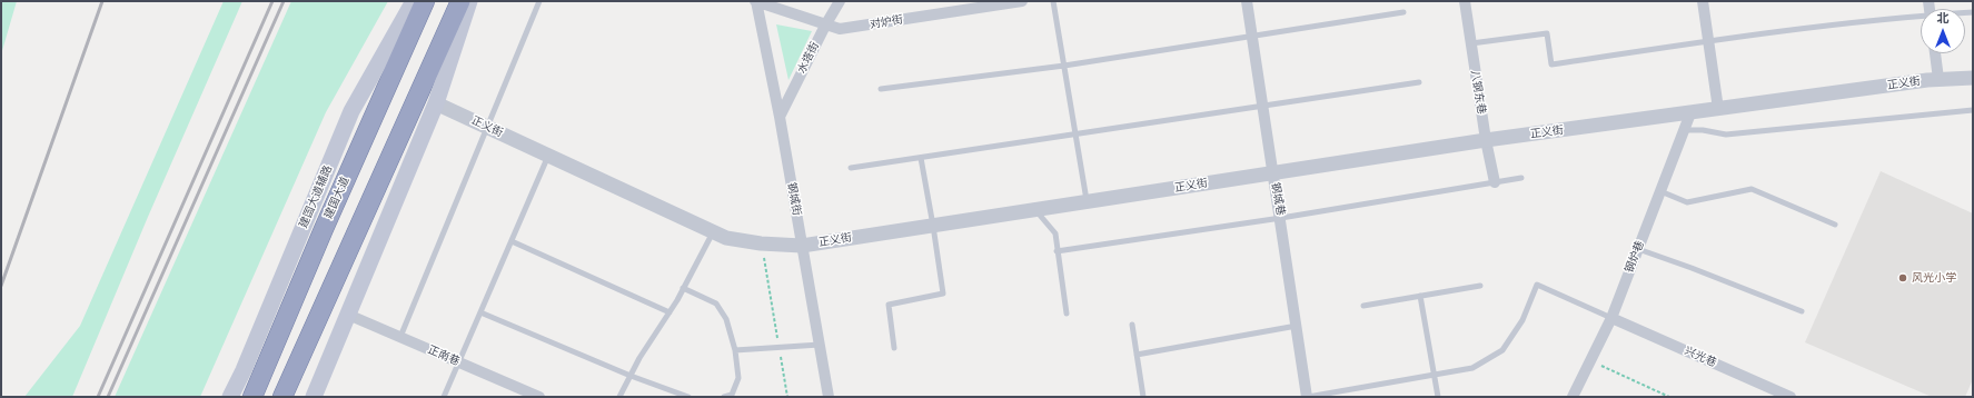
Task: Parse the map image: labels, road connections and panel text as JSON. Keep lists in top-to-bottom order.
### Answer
{
  "streets": {
    "highway": ["建国大道"],
    "main road": ["建国大道辅路"],
    "street": [
      "对炉街",
      "水塔街",
      "正义街",
      "八钢东巷",
      "钢城街",
      "钢城巷",
      "钢炉巷",
      "正南巷",
      "兴光巷"
    ]
  },
  "crossings": [
    ["对炉街", "水塔街"],
    ["对炉街", "钢城街"],
    ["水塔街", "钢城街"],
    ["正义街", "八钢东巷"],
    ["正义街", "钢城街"],
    ["正义街", "钢城巷"],
    ["正义街", "钢炉巷"],
    ["钢炉巷", "兴光巷"]
  ],
  "places": ["风光小学"],
  "north": "top"
}
